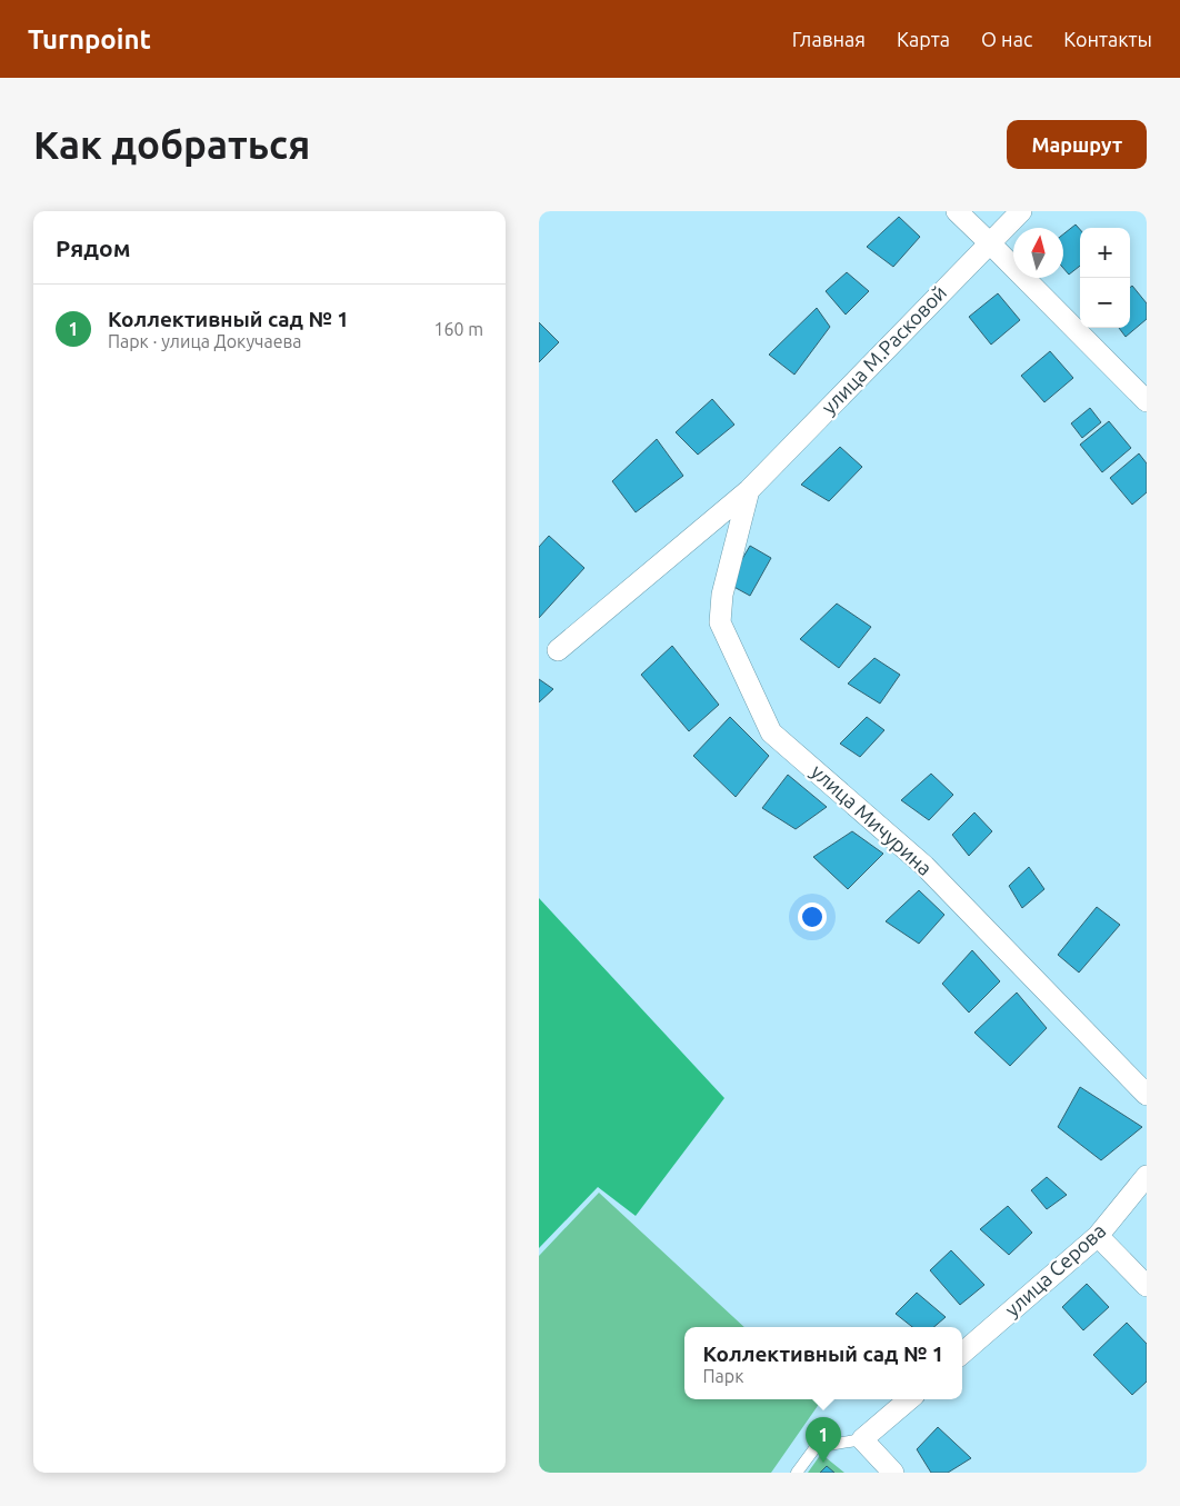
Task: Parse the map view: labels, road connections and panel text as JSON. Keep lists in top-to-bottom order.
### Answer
{
  "streets": {
    "street": ["улица М.Расковой", "улица Мичурина", "улица Серова"]
  },
  "crossings": [
    ["улица М.Расковой", "улица Мичурина"]
  ],
  "north": "top",
  "page": {
    "header": "Turnpoint",
    "nav": [
      "Главная",
      "Карта",
      "О нас",
      "Контакты"
    ],
    "buttons": "Маршрут",
    "title": "Как добраться",
    "heading": "Рядом",
    "map_buttons": ["+", "−"],
    "list": [
      {
        "mark": "1",
        "name": "Коллективный сад № 1",
        "note": "Парк · улица Докучаева",
        "value": "160 m"
      }
    ],
    "popup": ["Коллективный сад № 1", "Парк"],
    "pins": "1"
  }
}
